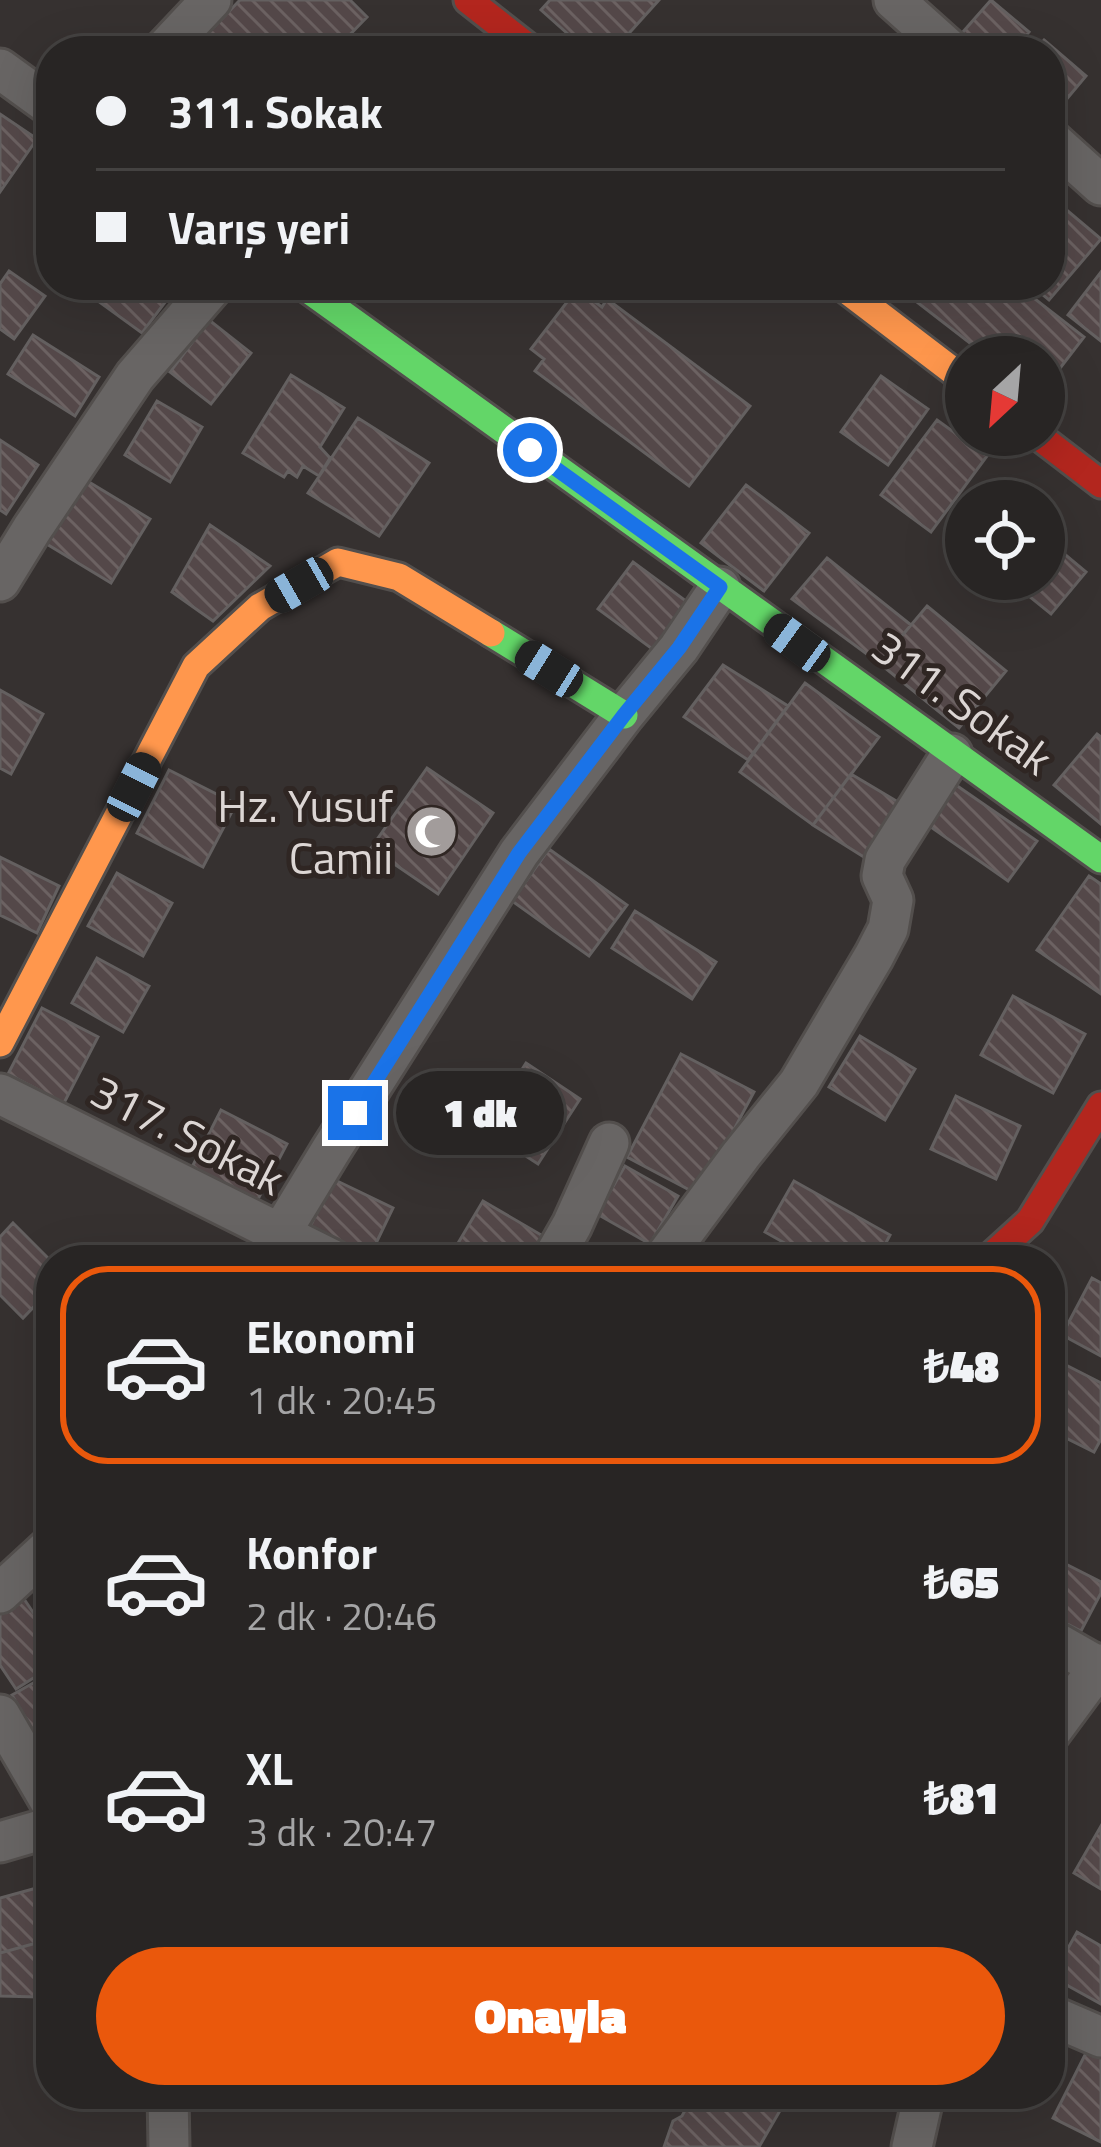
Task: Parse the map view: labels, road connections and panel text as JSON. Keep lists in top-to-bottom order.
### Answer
{
  "streets": {
    "street": ["311. Sokak", "317. Sokak"]
  },
  "places": {
    "mosque": ["Hz. Yusuf Camii"]
  },
  "north": "bottom left",
  "page": {
    "banner": ["311. Sokak", "Varış yeri"],
    "bubble": "1 dk",
    "list": [
      {
        "name": "Ekonomi",
        "note": "1 dk · 20:45",
        "value": "₺48"
      },
      {
        "name": "Konfor",
        "note": "2 dk · 20:46",
        "value": "₺65"
      },
      {
        "name": "XL",
        "note": "3 dk · 20:47",
        "value": "₺81"
      }
    ],
    "buttons": "Onayla"
  }
}
